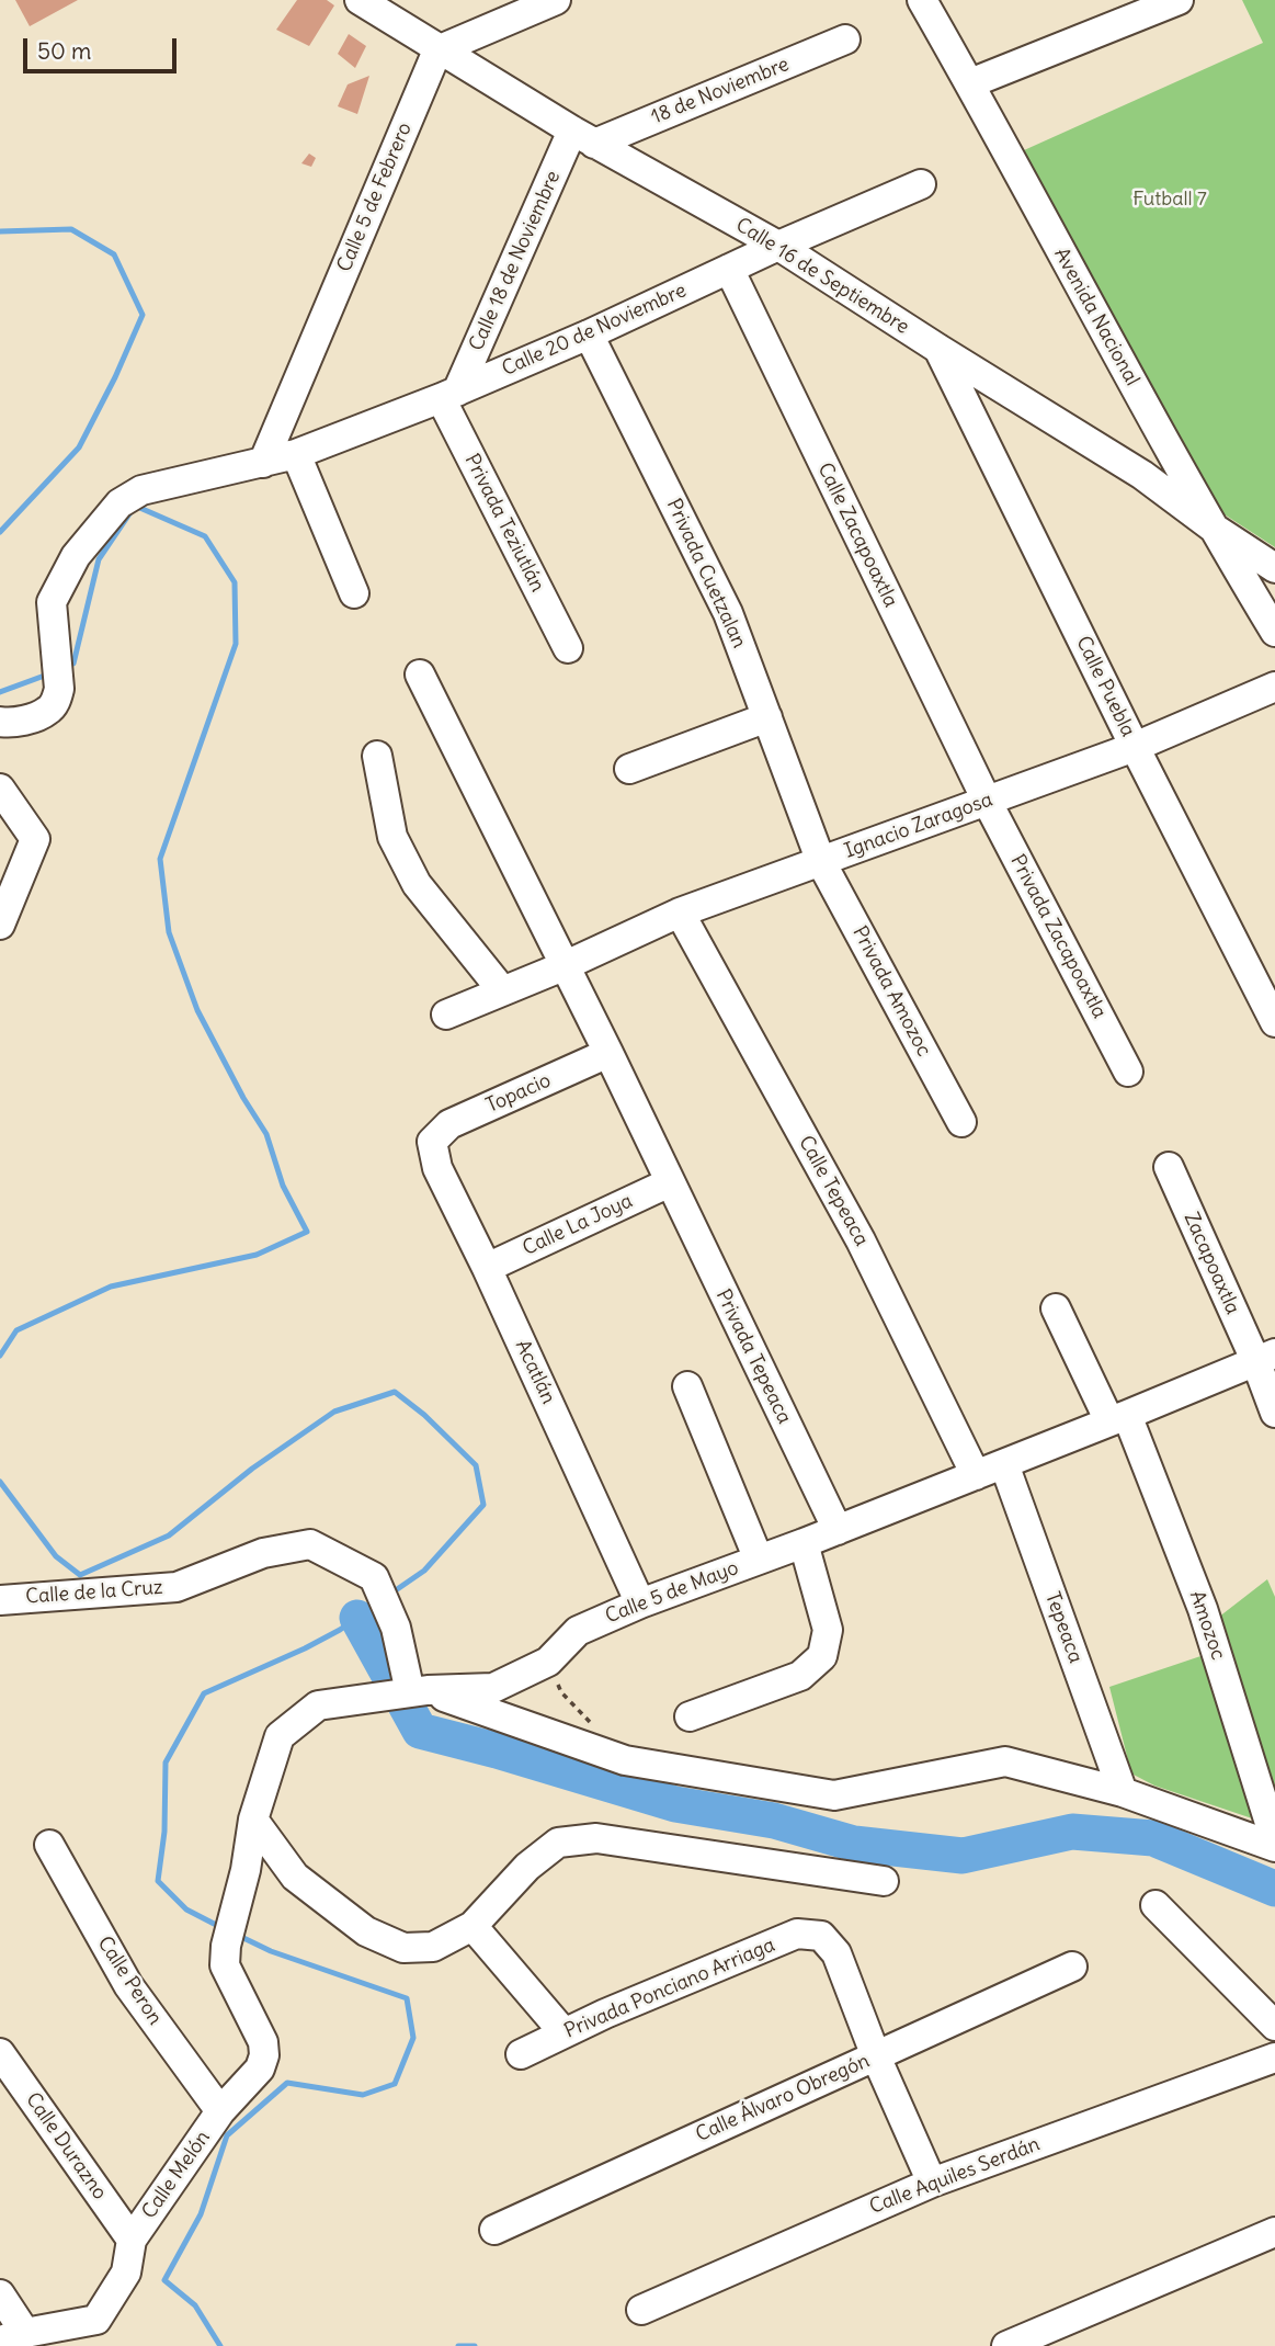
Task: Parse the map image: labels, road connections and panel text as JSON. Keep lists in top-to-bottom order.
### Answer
{
  "streets": {
    "street": [
      "18 de Noviembre",
      "Calle 5 de Febrero",
      "Calle 18 de Noviembre",
      "Calle 16 de Septiembre",
      "Avenida Nacional",
      "Calle 20 de Noviembre",
      "Privada Teziutlán",
      "Calle Zacapoaxtla",
      "Privada Cuetzalan",
      "Calle Puebla",
      "Ignacio Zaragosa",
      "Privada Zacapoaxtla",
      "Privada Amozoc",
      "Topacio",
      "Calle Tepeaca",
      "Calle La Joya",
      "Zacapoaxtla",
      "Privada Tepeaca",
      "Acatlán",
      "Calle de la Cruz",
      "Calle 5 de Mayo",
      "Amozoc",
      "Tepeaca",
      "Calle Peron",
      "Privada Ponciano Arriaga",
      "Calle Álvaro Obregón",
      "Calle Durazno",
      "Calle Melón",
      "Calle Aquiles Serdán"
    ]
  },
  "crossings": [
    ["18 de Noviembre", "Calle 18 de Noviembre"],
    ["18 de Noviembre", "Calle 16 de Septiembre"],
    ["Calle 5 de Febrero", "Calle 16 de Septiembre"],
    ["Calle 5 de Febrero", "Calle 20 de Noviembre"],
    ["Calle 18 de Noviembre", "Calle 16 de Septiembre"],
    ["Calle 18 de Noviembre", "Calle 20 de Noviembre"],
    ["Calle 18 de Noviembre", "Privada Teziutlán"],
    ["Calle 16 de Septiembre", "Avenida Nacional"],
    ["Calle 16 de Septiembre", "Calle 20 de Noviembre"],
    ["Calle 16 de Septiembre", "Calle Puebla"],
    ["Calle 20 de Noviembre", "Privada Teziutlán"],
    ["Calle 20 de Noviembre", "Calle Zacapoaxtla"],
    ["Calle 20 de Noviembre", "Privada Cuetzalan"],
    ["Calle Zacapoaxtla", "Ignacio Zaragosa"],
    ["Calle Zacapoaxtla", "Privada Zacapoaxtla"],
    ["Privada Cuetzalan", "Ignacio Zaragosa"],
    ["Privada Cuetzalan", "Privada Amozoc"],
    ["Calle Puebla", "Ignacio Zaragosa"],
    ["Ignacio Zaragosa", "Privada Zacapoaxtla"],
    ["Ignacio Zaragosa", "Privada Amozoc"],
    ["Ignacio Zaragosa", "Calle Tepeaca"],
    ["Topacio", "Acatlán"],
    ["Calle Tepeaca", "Calle 5 de Mayo"],
    ["Calle La Joya", "Privada Tepeaca"],
    ["Calle La Joya", "Acatlán"],
    ["Zacapoaxtla", "Calle 5 de Mayo"],
    ["Privada Tepeaca", "Calle 5 de Mayo"],
    ["Acatlán", "Calle 5 de Mayo"],
    ["Calle de la Cruz", "Calle 5 de Mayo"],
    ["Calle 5 de Mayo", "Amozoc"],
    ["Calle 5 de Mayo", "Tepeaca"],
    ["Calle 5 de Mayo", "Calle Melón"],
    ["Calle Peron", "Calle Melón"],
    ["Privada Ponciano Arriaga", "Calle Álvaro Obregón"],
    ["Calle Durazno", "Calle Melón"]
  ],
  "parks": ["Futball 7"],
  "scale_bar": "50 m"
}
